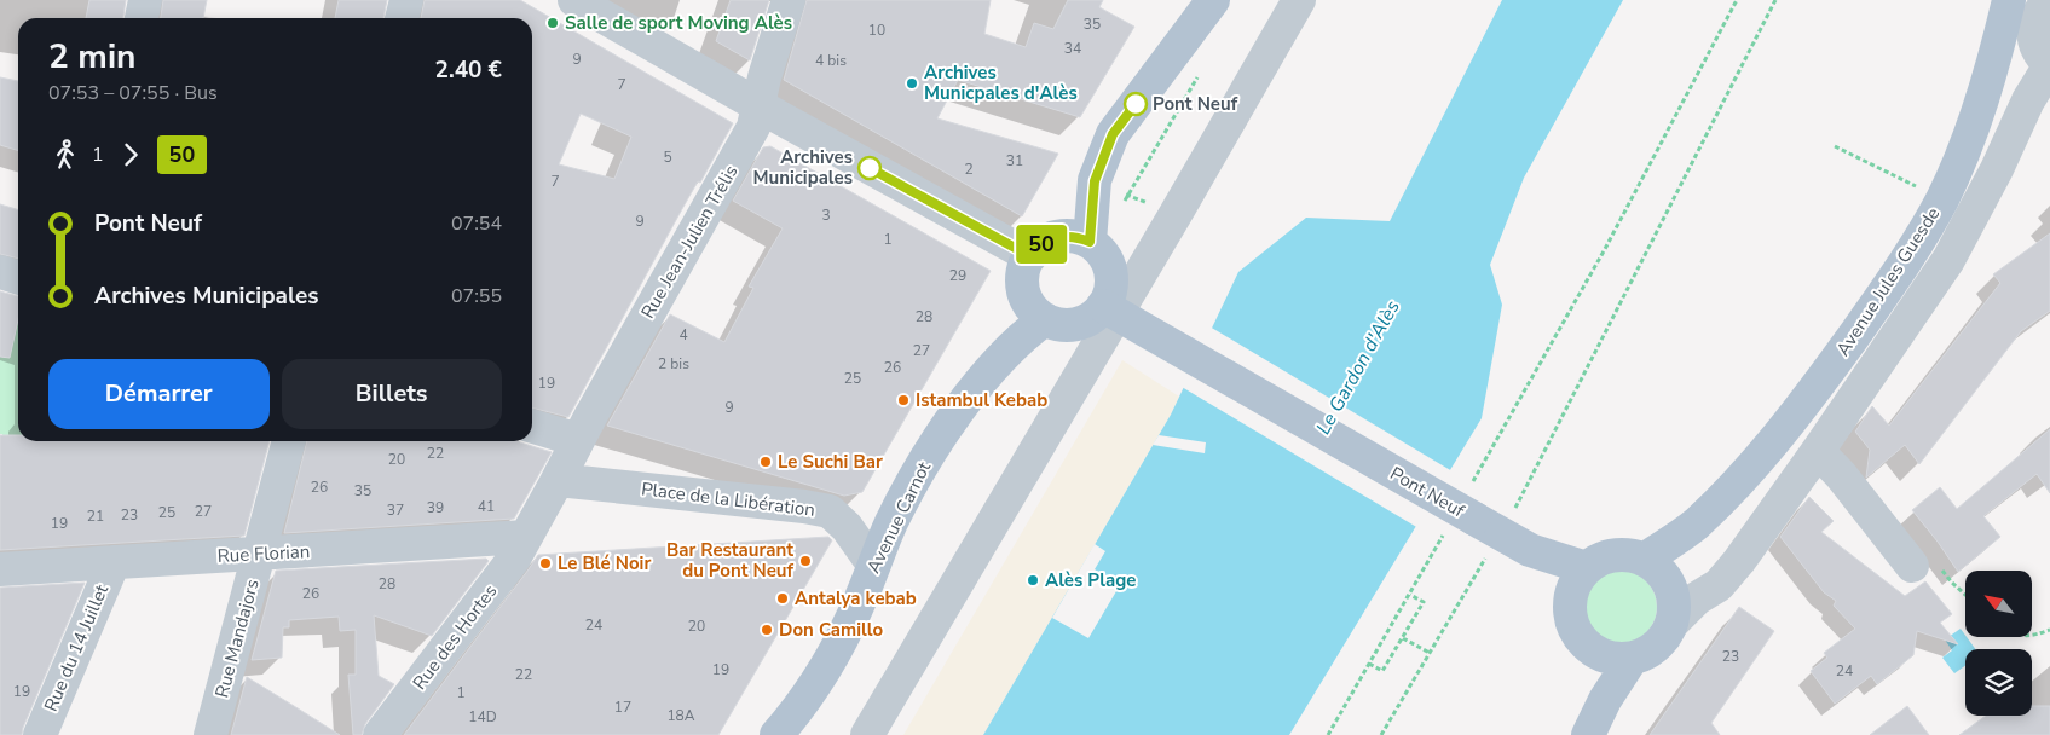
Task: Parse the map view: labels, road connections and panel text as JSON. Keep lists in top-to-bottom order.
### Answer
{
  "streets": {
    "main road": ["Avenue Jules Guesde", "Pont Neuf", "Avenue Carnot"],
    "street": [
      "Rue Jean-Julien Trélis",
      "Place de la Libération",
      "Rue Florian",
      "Rue des Hortes",
      "Rue Mandajors",
      "Rue du 14 Juillet"
    ]
  },
  "crossings": [
    ["Rue Jean-Julien Trélis", "Place de la Libération"],
    ["Rue Jean-Julien Trélis", "Rue des Hortes"],
    ["Avenue Jules Guesde", "Pont Neuf"],
    ["Pont Neuf", "Avenue Carnot"],
    ["Place de la Libération", "Avenue Carnot"],
    ["Place de la Libération", "Rue des Hortes"],
    ["Rue Florian", "Rue des Hortes"],
    ["Rue Florian", "Rue Mandajors"],
    ["Rue Florian", "Rue du 14 Juillet"]
  ],
  "water": ["Le Gardon d'Alès"],
  "places": [
    "Salle de sport Moving Alès",
    "Archives Municpales d'Alès",
    "Pont Neuf",
    "Archives Municipales",
    "Istambul Kebab",
    "Le Suchi Bar",
    "Bar Restaurant du Pont Neuf",
    "Le Blé Noir",
    "Alès Plage",
    "Antalya kebab",
    "Don Camillo"
  ],
  "lines": ["bus line 50"],
  "house_numbers": [
    "35",
    "10",
    "34",
    "9",
    "4 bis",
    "7",
    "5",
    "31",
    "2",
    "7",
    "3",
    "9",
    "1",
    "29",
    "28",
    "4",
    "27",
    "2 bis",
    "26",
    "25",
    "19",
    "9",
    "22",
    "20",
    "26",
    "35",
    "41",
    "39",
    "37",
    "27",
    "25",
    "23",
    "21",
    "19",
    "28",
    "26",
    "24",
    "20",
    "23",
    "19",
    "24",
    "22",
    "19",
    "1",
    "17",
    "18A",
    "14D"
  ],
  "north": "top left",
  "page": {
    "on_map": "50",
    "heading": ["2 min", "07:53 – 07:55 · Bus", "2.40 €"],
    "legs": ["1", "50"],
    "list": [
      {
        "name": "Pont Neuf",
        "value": "07:54"
      },
      {
        "name": "Archives Municipales",
        "value": "07:55"
      }
    ],
    "buttons": ["Démarrer", "Billets"]
  }
}
